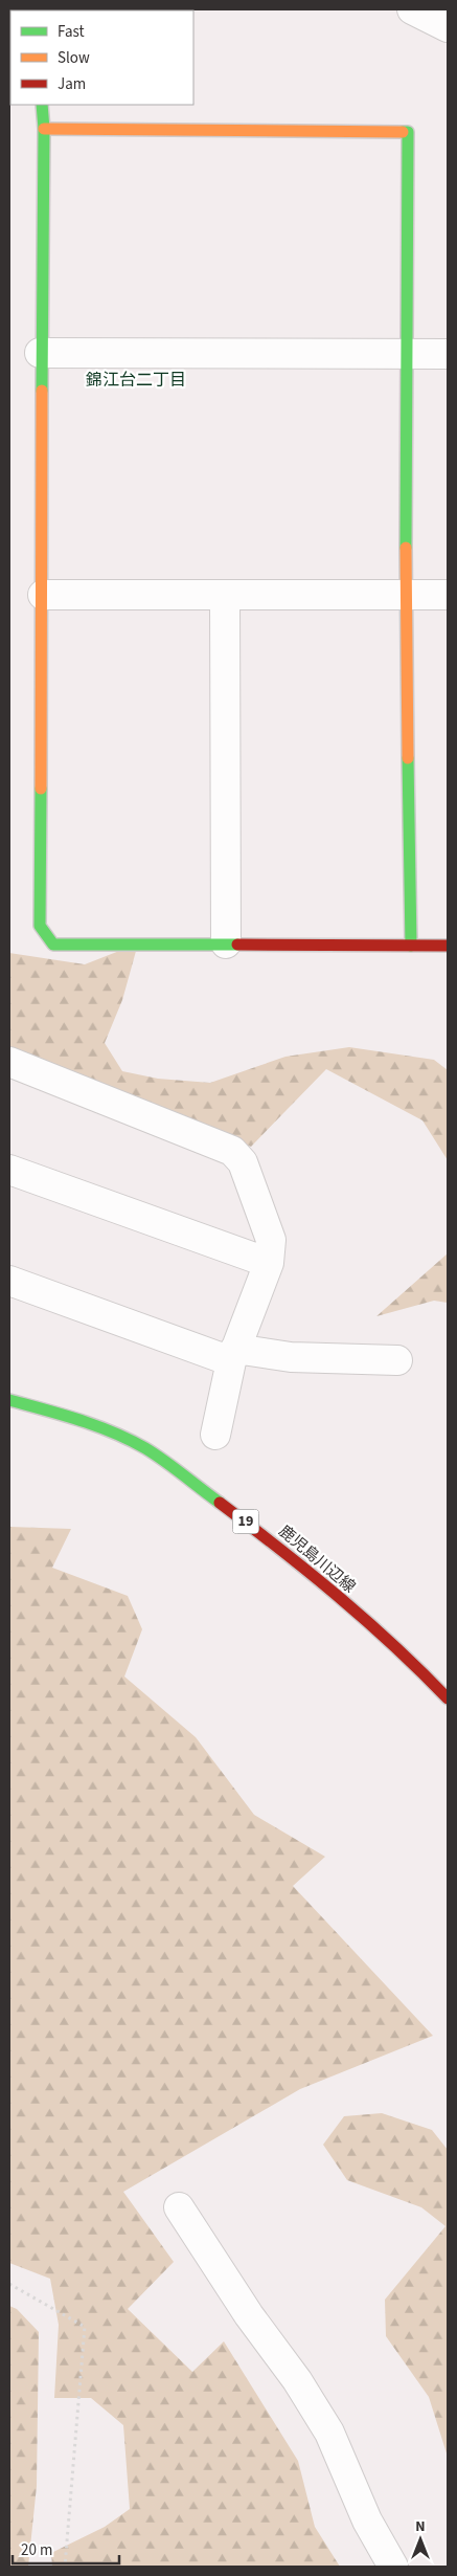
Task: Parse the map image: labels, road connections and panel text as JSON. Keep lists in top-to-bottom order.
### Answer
{
  "streets": {
    "street": ["19", "鹿児島川辺線"]
  },
  "districts": ["錦江台二丁目"],
  "legend": ["Fast", "Slow", "Jam"],
  "scale_bar": "20 m",
  "north": "top"
}
